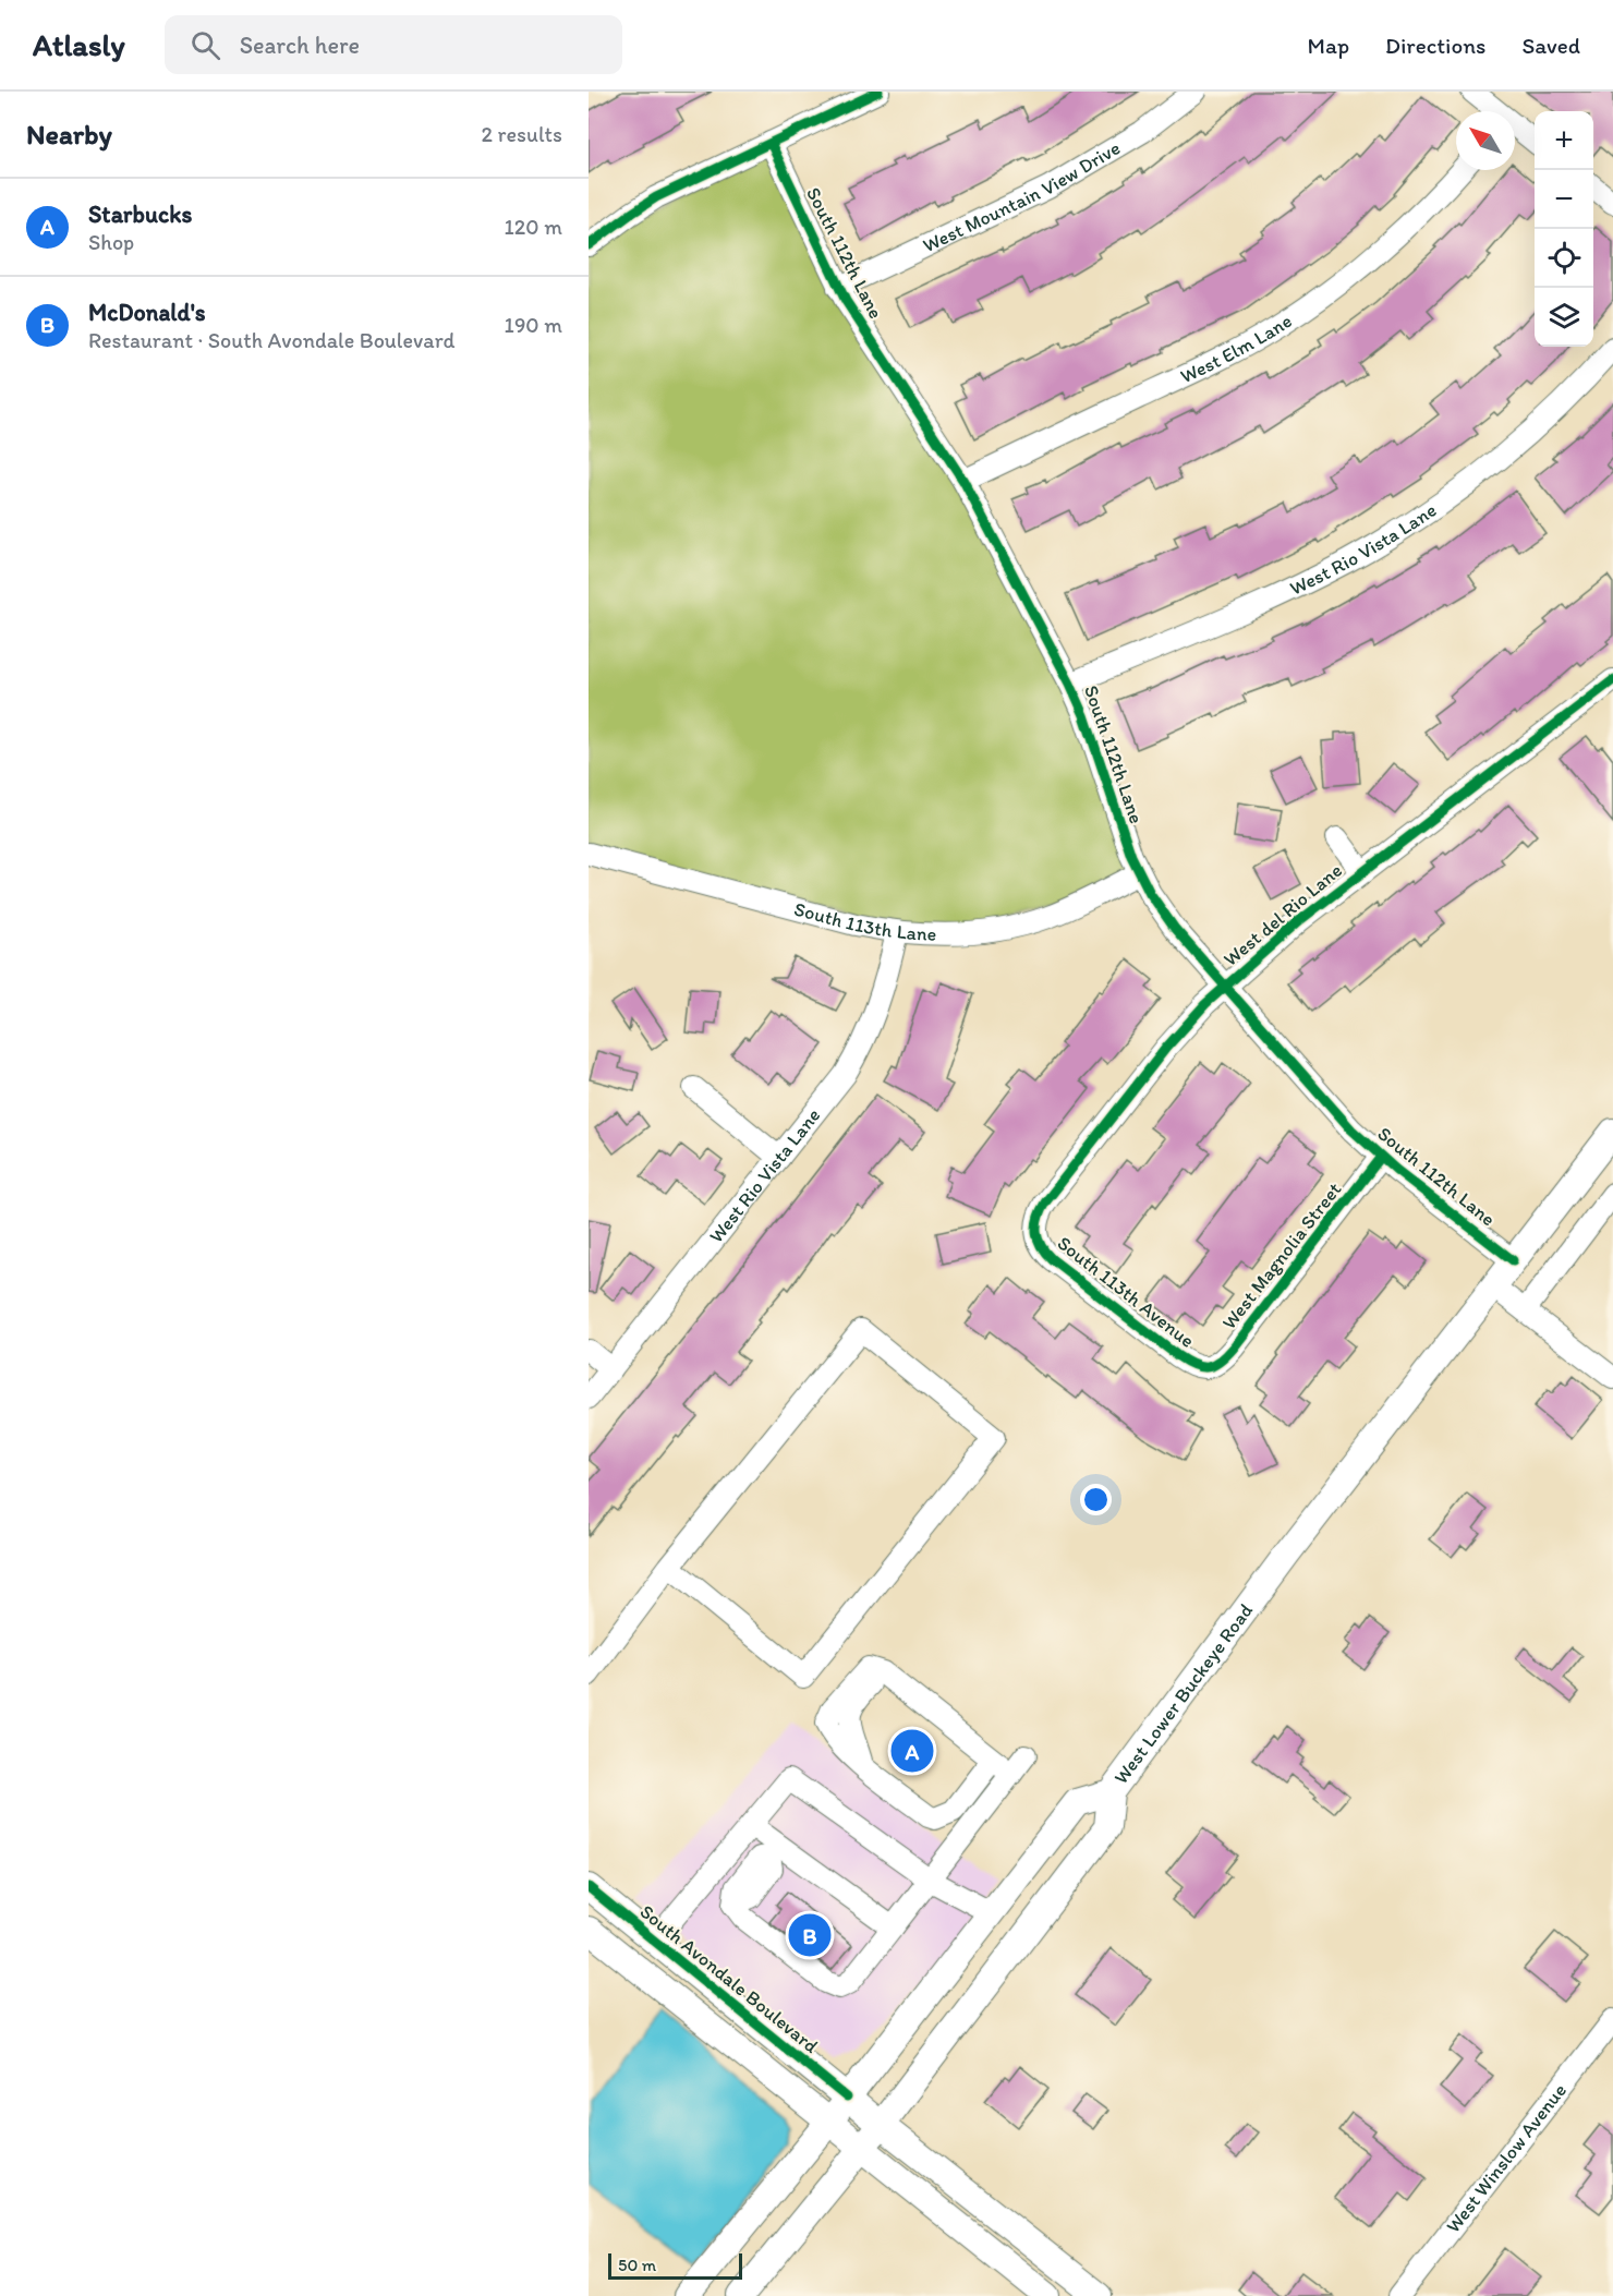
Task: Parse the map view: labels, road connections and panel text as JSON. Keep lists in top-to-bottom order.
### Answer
{
  "streets": {
    "main road": ["West Lower Buckeye Road", "South Avondale Boulevard"],
    "street": [
      "West Mountain View Drive",
      "South 112th Lane",
      "West Elm Lane",
      "West Rio Vista Lane",
      "West del Rio Lane",
      "South 113th Lane",
      "West Magnolia Street",
      "South 113th Avenue",
      "West Winslow Avenue"
    ]
  },
  "crossings": [
    ["West Mountain View Drive", "South 112th Lane"],
    ["South 112th Lane", "West Elm Lane"],
    ["South 112th Lane", "West Rio Vista Lane"],
    ["South 112th Lane", "West del Rio Lane"],
    ["South 112th Lane", "South 113th Lane"],
    ["South 112th Lane", "West Magnolia Street"],
    ["South 112th Lane", "West Lower Buckeye Road"],
    ["West Rio Vista Lane", "South 113th Lane"],
    ["West del Rio Lane", "South 113th Avenue"],
    ["West Magnolia Street", "South 113th Avenue"],
    ["West Lower Buckeye Road", "South Avondale Boulevard"]
  ],
  "scale_bar": "50 m",
  "north": "top left",
  "page": {
    "header": "Atlasly",
    "search": "Search here",
    "nav": ["Map", "Directions", "Saved"],
    "heading": ["Nearby", "2 results"],
    "map_buttons": ["+", "−"],
    "list": [
      {
        "mark": "A",
        "name": "Starbucks",
        "note": "Shop",
        "value": "120 m"
      },
      {
        "mark": "B",
        "name": "McDonald's",
        "note": "Restaurant · South Avondale Boulevard",
        "value": "190 m"
      }
    ],
    "pins": ["A", "B"],
    "scale": "50 m"
  }
}
